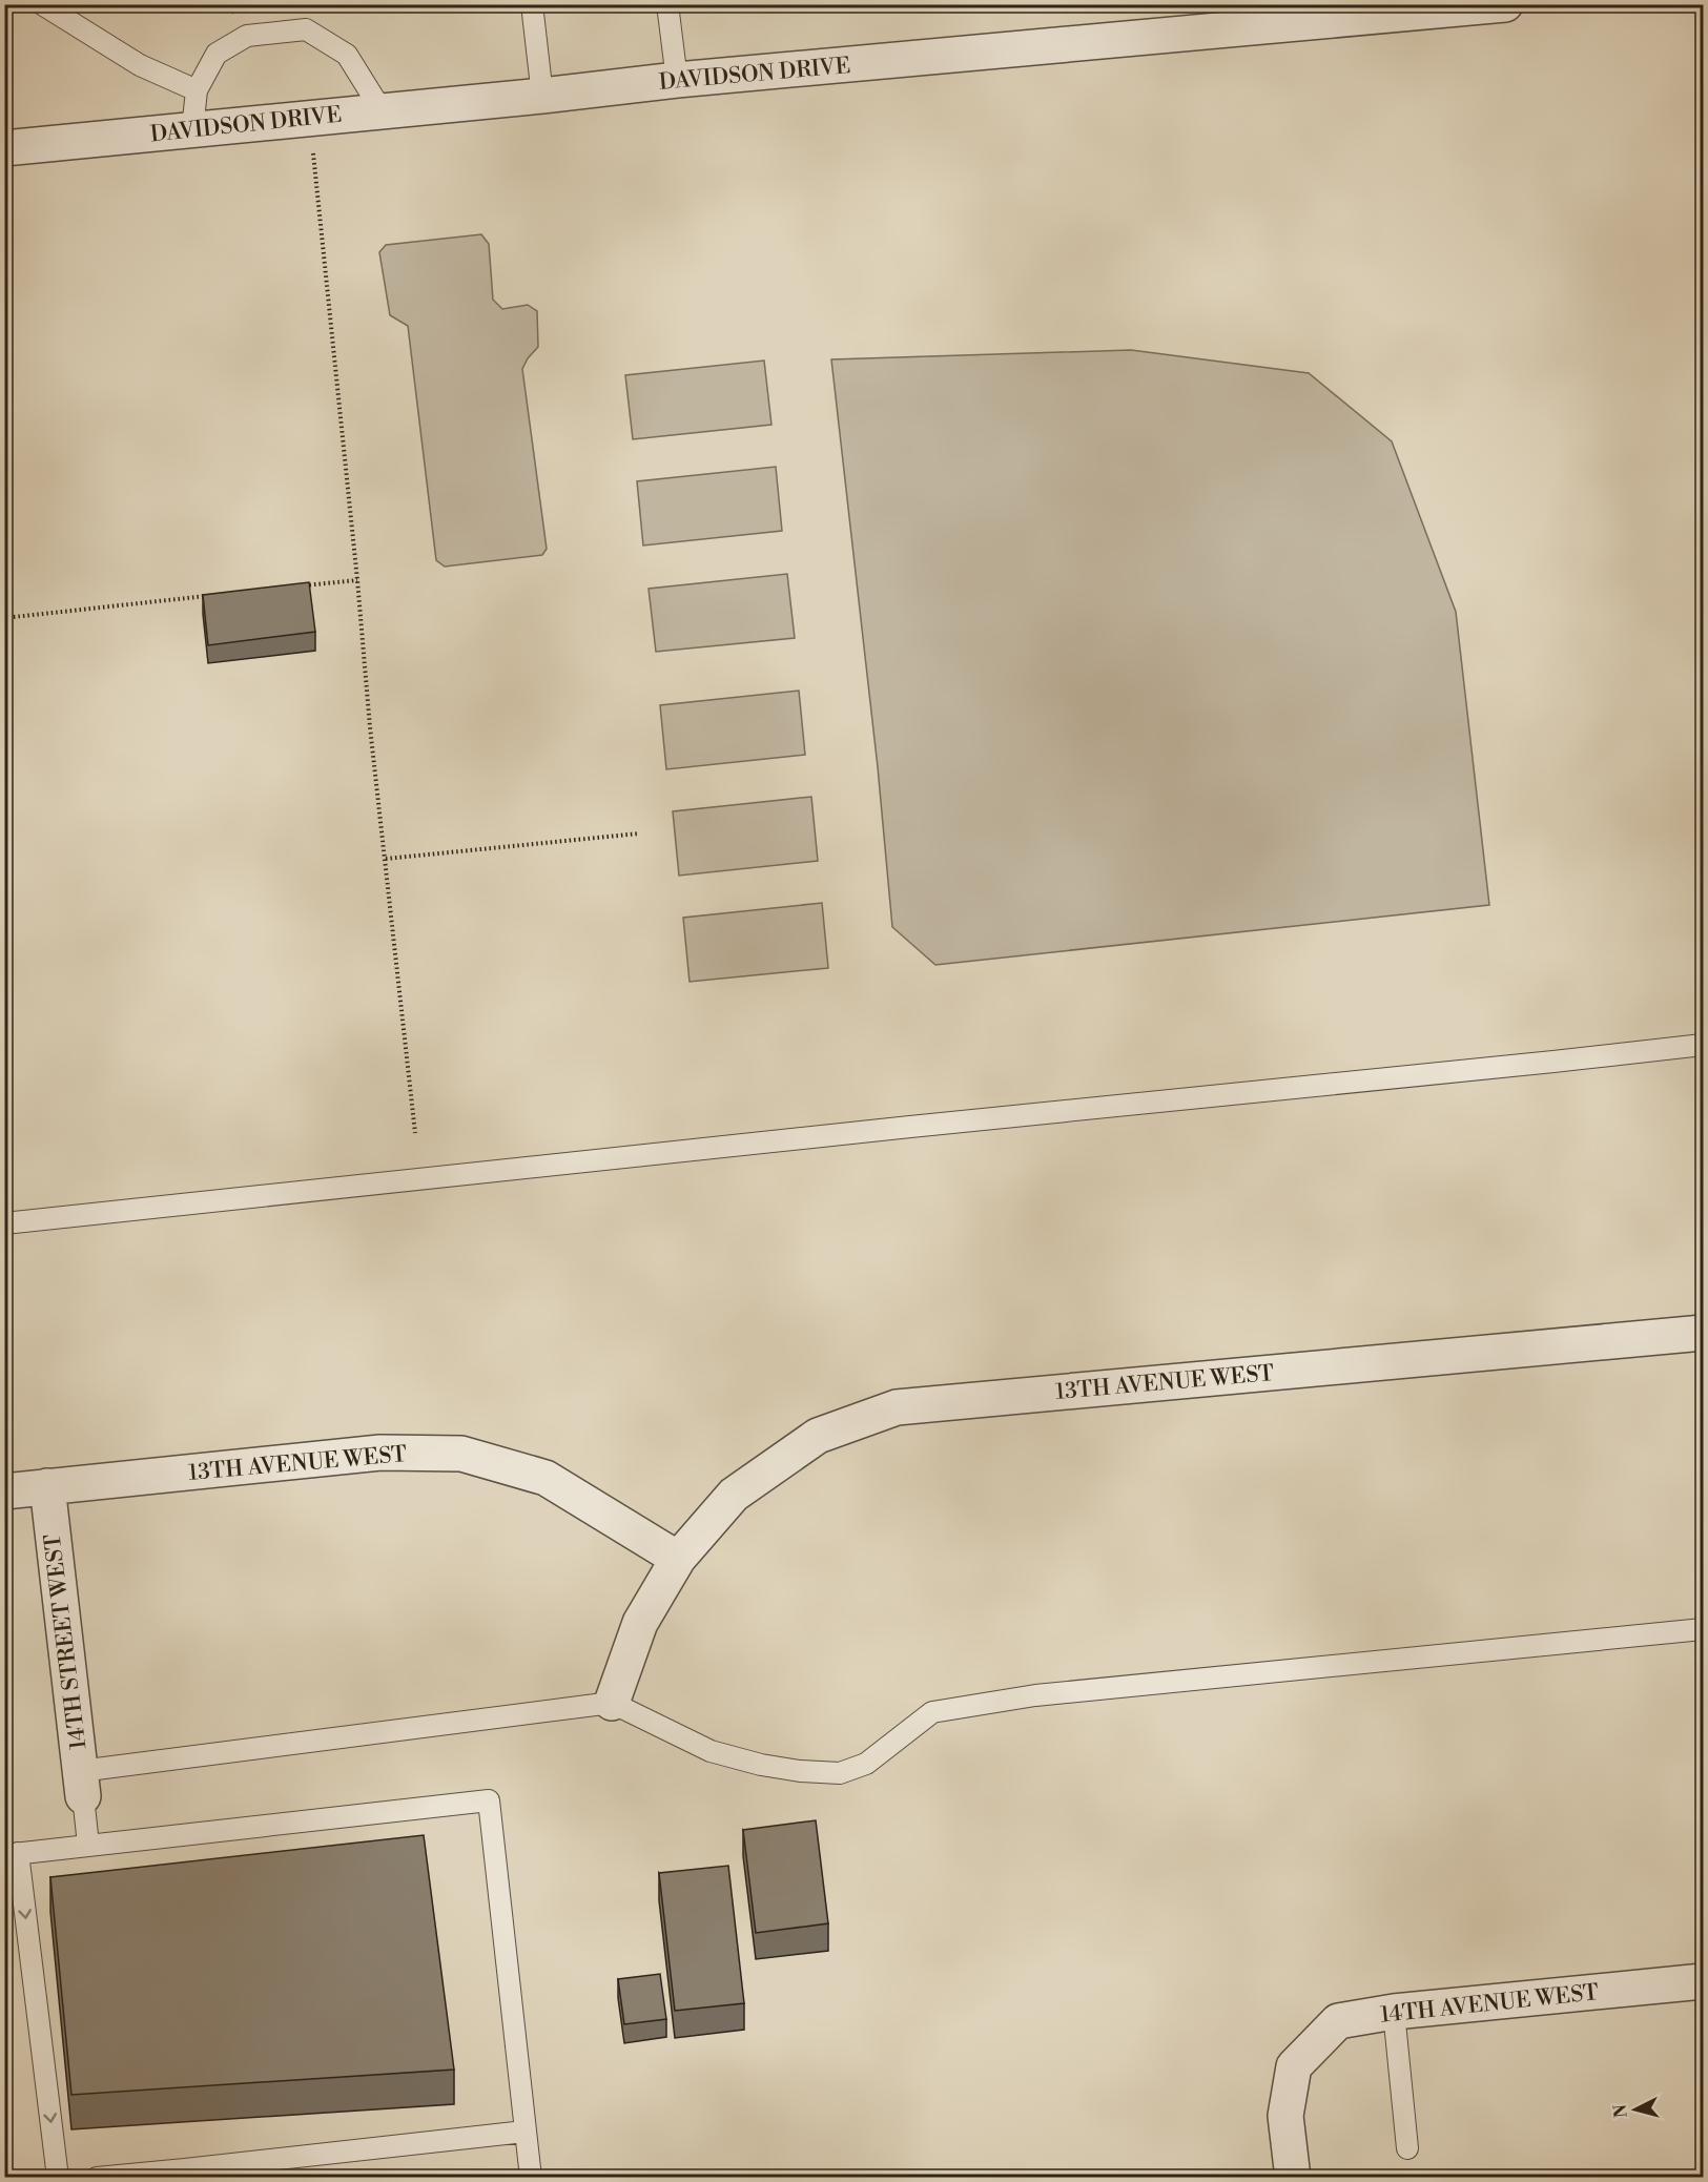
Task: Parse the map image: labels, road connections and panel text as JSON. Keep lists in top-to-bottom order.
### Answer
{
  "streets": {
    "street": [
      "DAVIDSON DRIVE",
      "13TH AVENUE WEST",
      "14TH STREET WEST",
      "14TH AVENUE WEST"
    ]
  },
  "crossings": [
    ["13TH AVENUE WEST", "14TH STREET WEST"]
  ],
  "north": "left"
}
